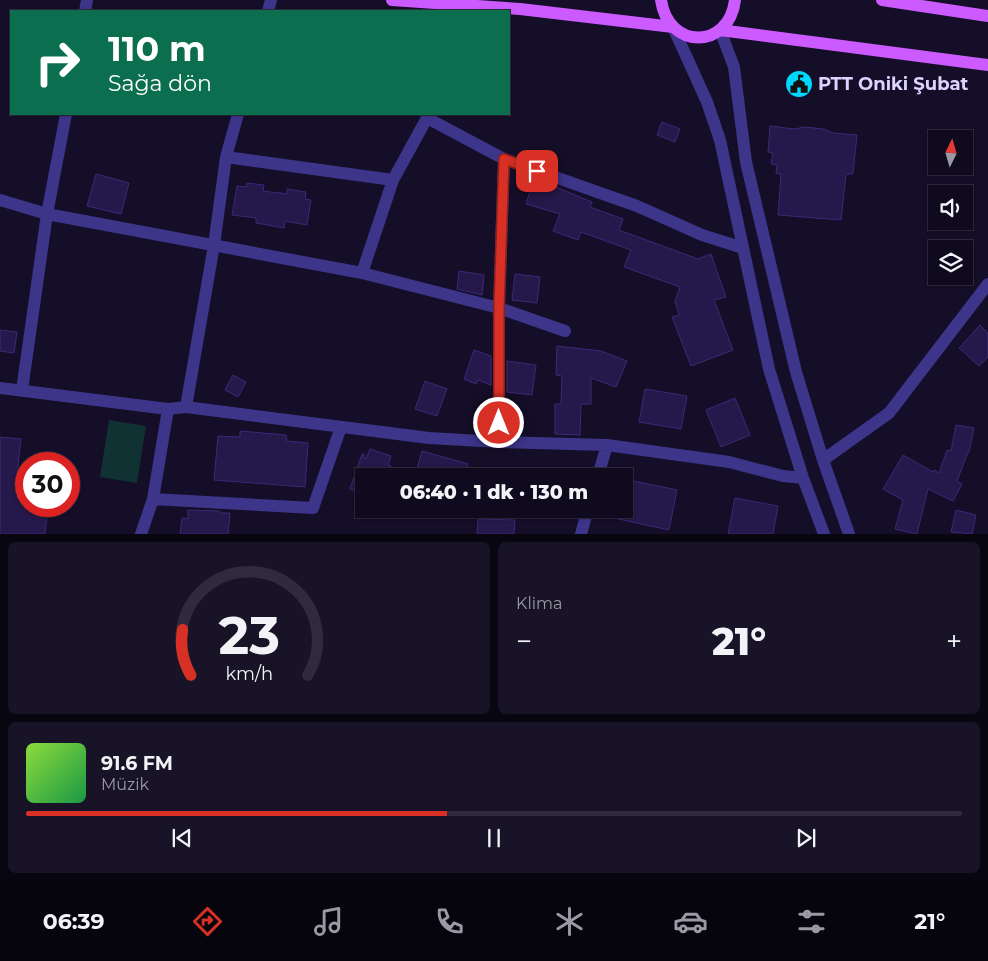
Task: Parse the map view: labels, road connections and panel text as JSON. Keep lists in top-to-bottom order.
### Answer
{
  "places": {
    "public building": ["PTT Oniki Şubat"]
  },
  "north": "top",
  "page": {
    "turn": ["110 m", "Sağa dön"],
    "limit": "30",
    "trip": "06:40 · 1 dk · 130 m",
    "tile": "Klima",
    "heat": ["−", "21°", "+"],
    "song": ["91.6 FM", "Müzik"],
    "tabs": ["06:39", "21°"],
    "gauge": ["23", "km/h"]
  }
}
